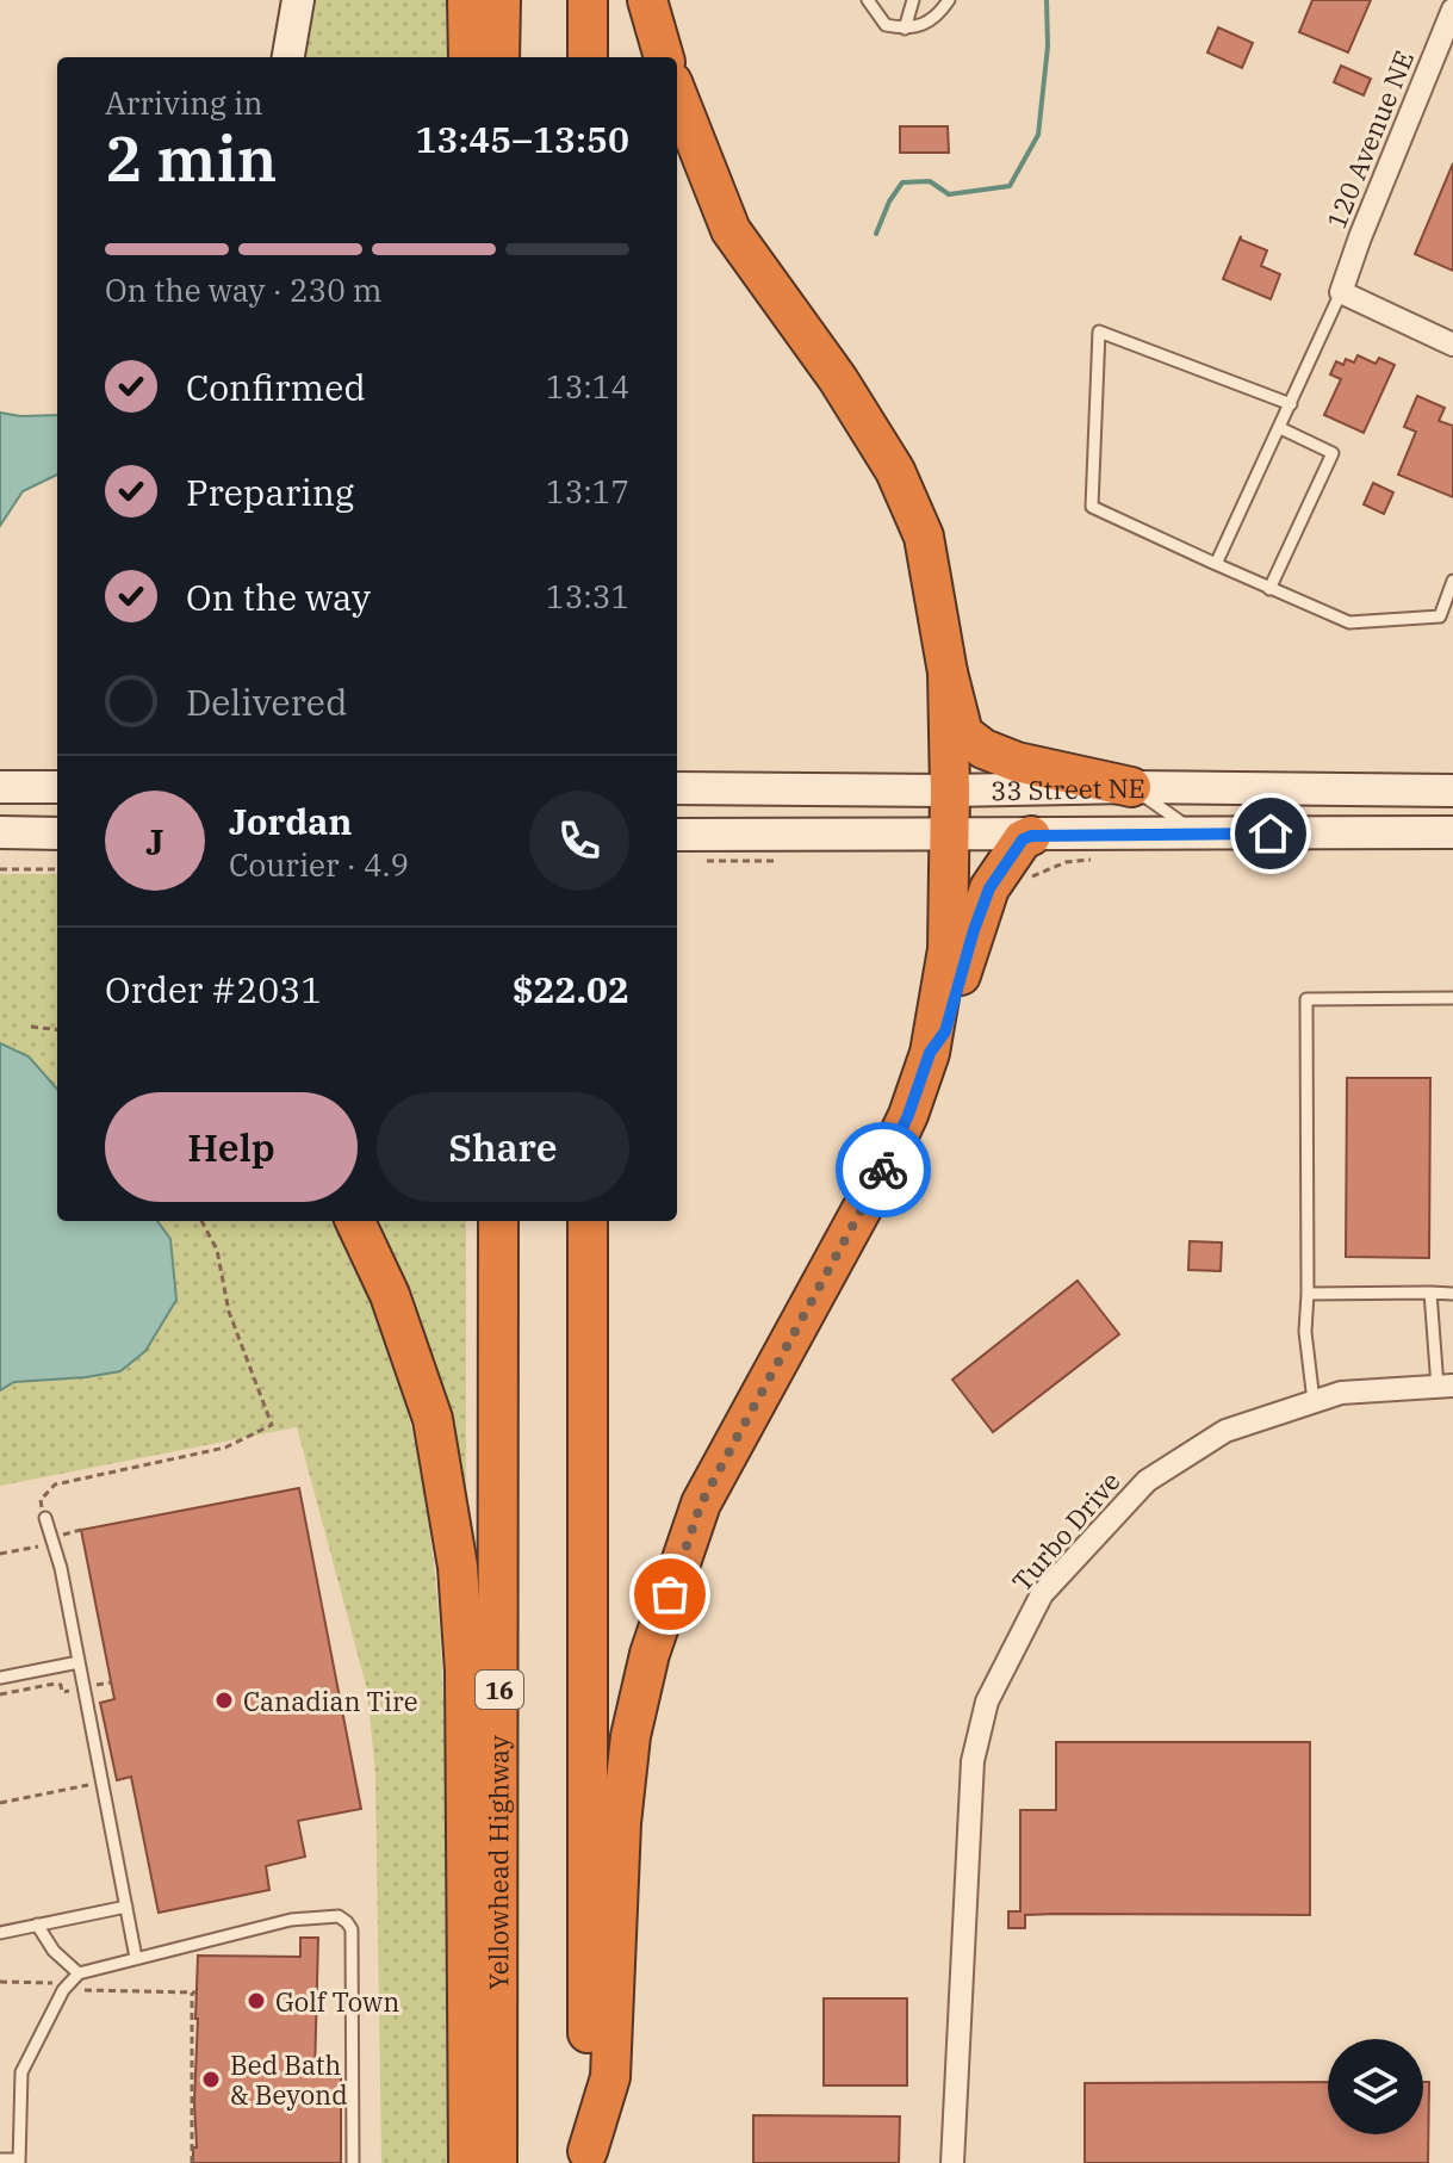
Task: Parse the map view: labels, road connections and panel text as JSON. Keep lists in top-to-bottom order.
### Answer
{
  "streets": {
    "highway": ["16", "Yellowhead Highway"],
    "street": ["120 Avenue NE", "33 Street NE", "Turbo Drive"]
  },
  "places": ["Canadian Tire", "Golf Town", "Bed Bath & Beyond"],
  "page": {
    "heading": ["2 min", "Arriving in", "13:45–13:50"],
    "panel": [
      "Jordan",
      "Courier · 4.9",
      "Order #2031",
      "$22.02"
    ],
    "bar": "On the way · 230 m",
    "list": [
      ["Confirmed", "13:14"],
      ["Preparing", "13:17"],
      ["On the way", "13:31"],
      "Delivered"
    ],
    "round": "J",
    "buttons": ["Help", "Share"]
  }
}
